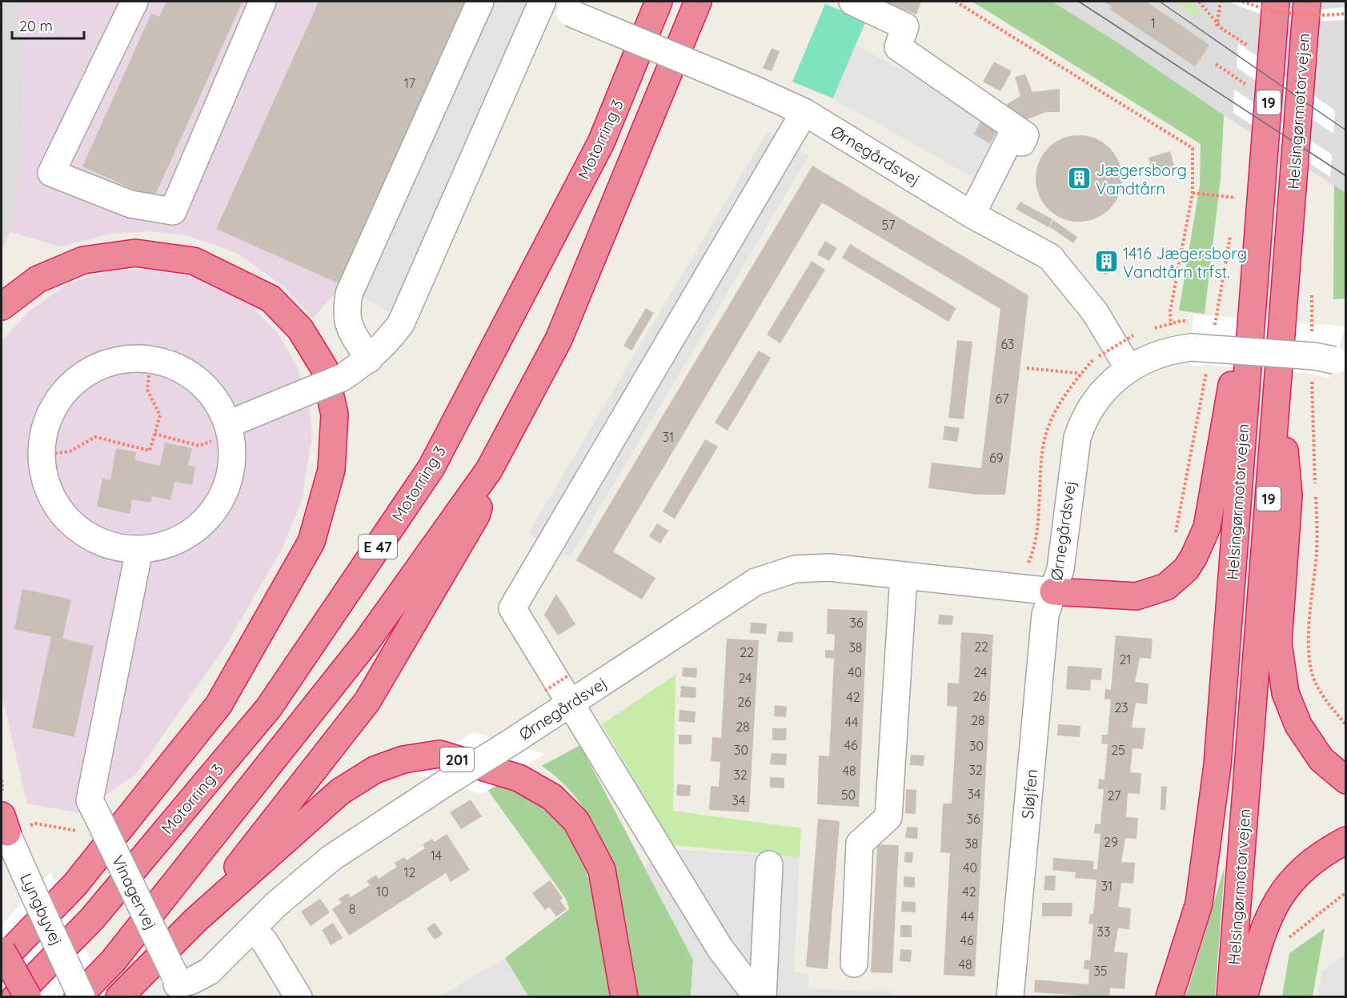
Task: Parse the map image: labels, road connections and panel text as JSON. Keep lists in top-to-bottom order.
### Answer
{
  "streets": {
    "highway": [
      "19",
      "Helsingørmotorvejen",
      "Motorring 3",
      "E 47",
      "201"
    ],
    "street": [
      "Ørnegårdsvej",
      "Sløjfen",
      "Vinagervej",
      "Lyngbyvej"
    ]
  },
  "crossings": [
    ["Ørnegårdsvej", "Sløjfen"],
    ["Ørnegårdsvej", "Vinagervej"]
  ],
  "places": {
    "building": ["Jægersborg Vandtårn", "1416 Jægersborg Vandtårn trfst."]
  },
  "house_numbers": [
    "1",
    "17",
    "57",
    "63",
    "67",
    "31",
    "69",
    "36",
    "22",
    "38",
    "22",
    "21",
    "40",
    "24",
    "24",
    "26",
    "42",
    "26",
    "23",
    "28",
    "44",
    "28",
    "46",
    "30",
    "30",
    "25",
    "32",
    "48",
    "32",
    "34",
    "50",
    "27",
    "34",
    "36",
    "29",
    "38",
    "14",
    "40",
    "12",
    "31",
    "10",
    "42",
    "8",
    "44",
    "33",
    "46",
    "48",
    "35"
  ],
  "scale_bar": "20 m"
}
